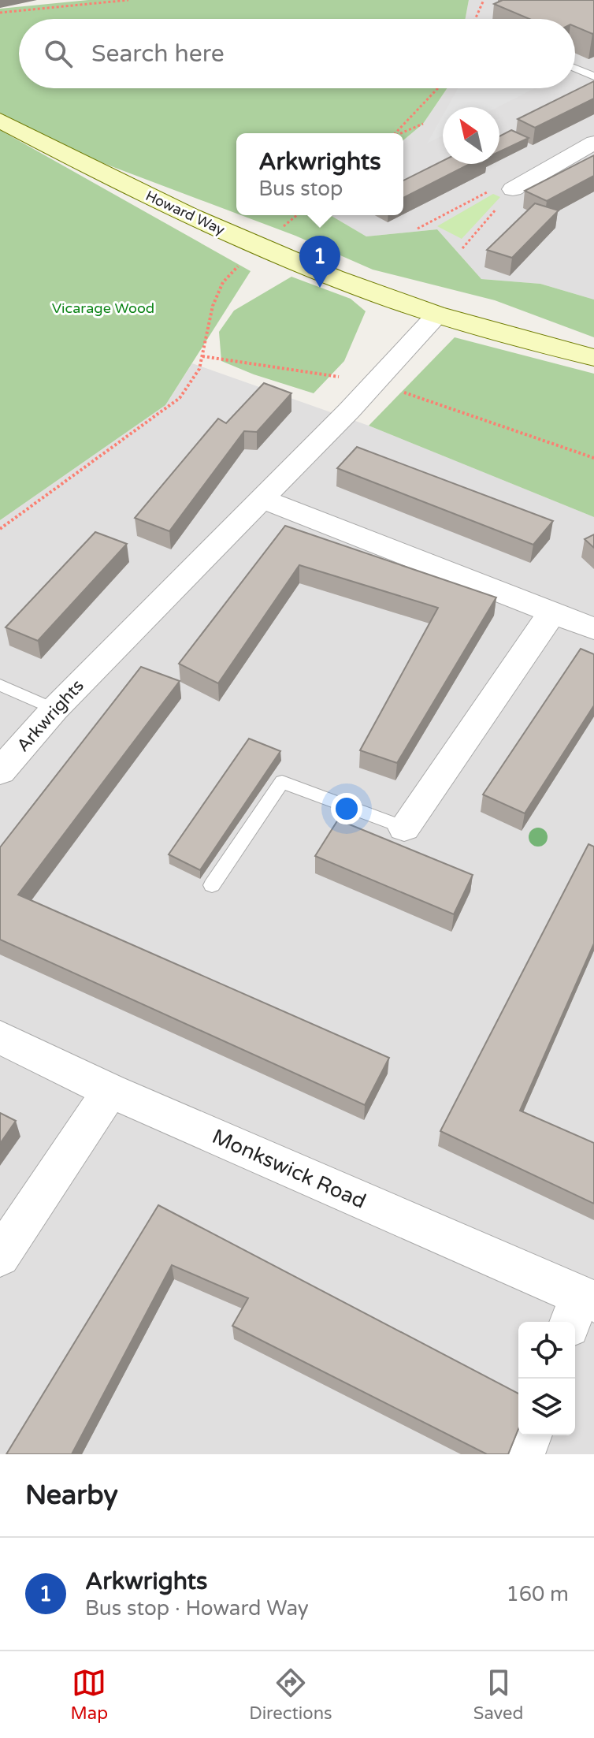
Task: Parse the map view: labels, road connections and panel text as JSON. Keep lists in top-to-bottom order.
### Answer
{
  "streets": {
    "street": ["Howard Way", "Arkwrights", "Monkswick Road"]
  },
  "crossings": [
    ["Howard Way", "Arkwrights"]
  ],
  "parks": ["Vicarage Wood"],
  "north": "top left",
  "page": {
    "search": "Search here",
    "popup": ["Arkwrights", "Bus stop"],
    "pins": "1",
    "heading": "Nearby",
    "list": [
      {
        "mark": "1",
        "name": "Arkwrights",
        "note": "Bus stop · Howard Way",
        "value": "160 m"
      }
    ],
    "nav": ["Map", "Directions", "Saved"]
  }
}
